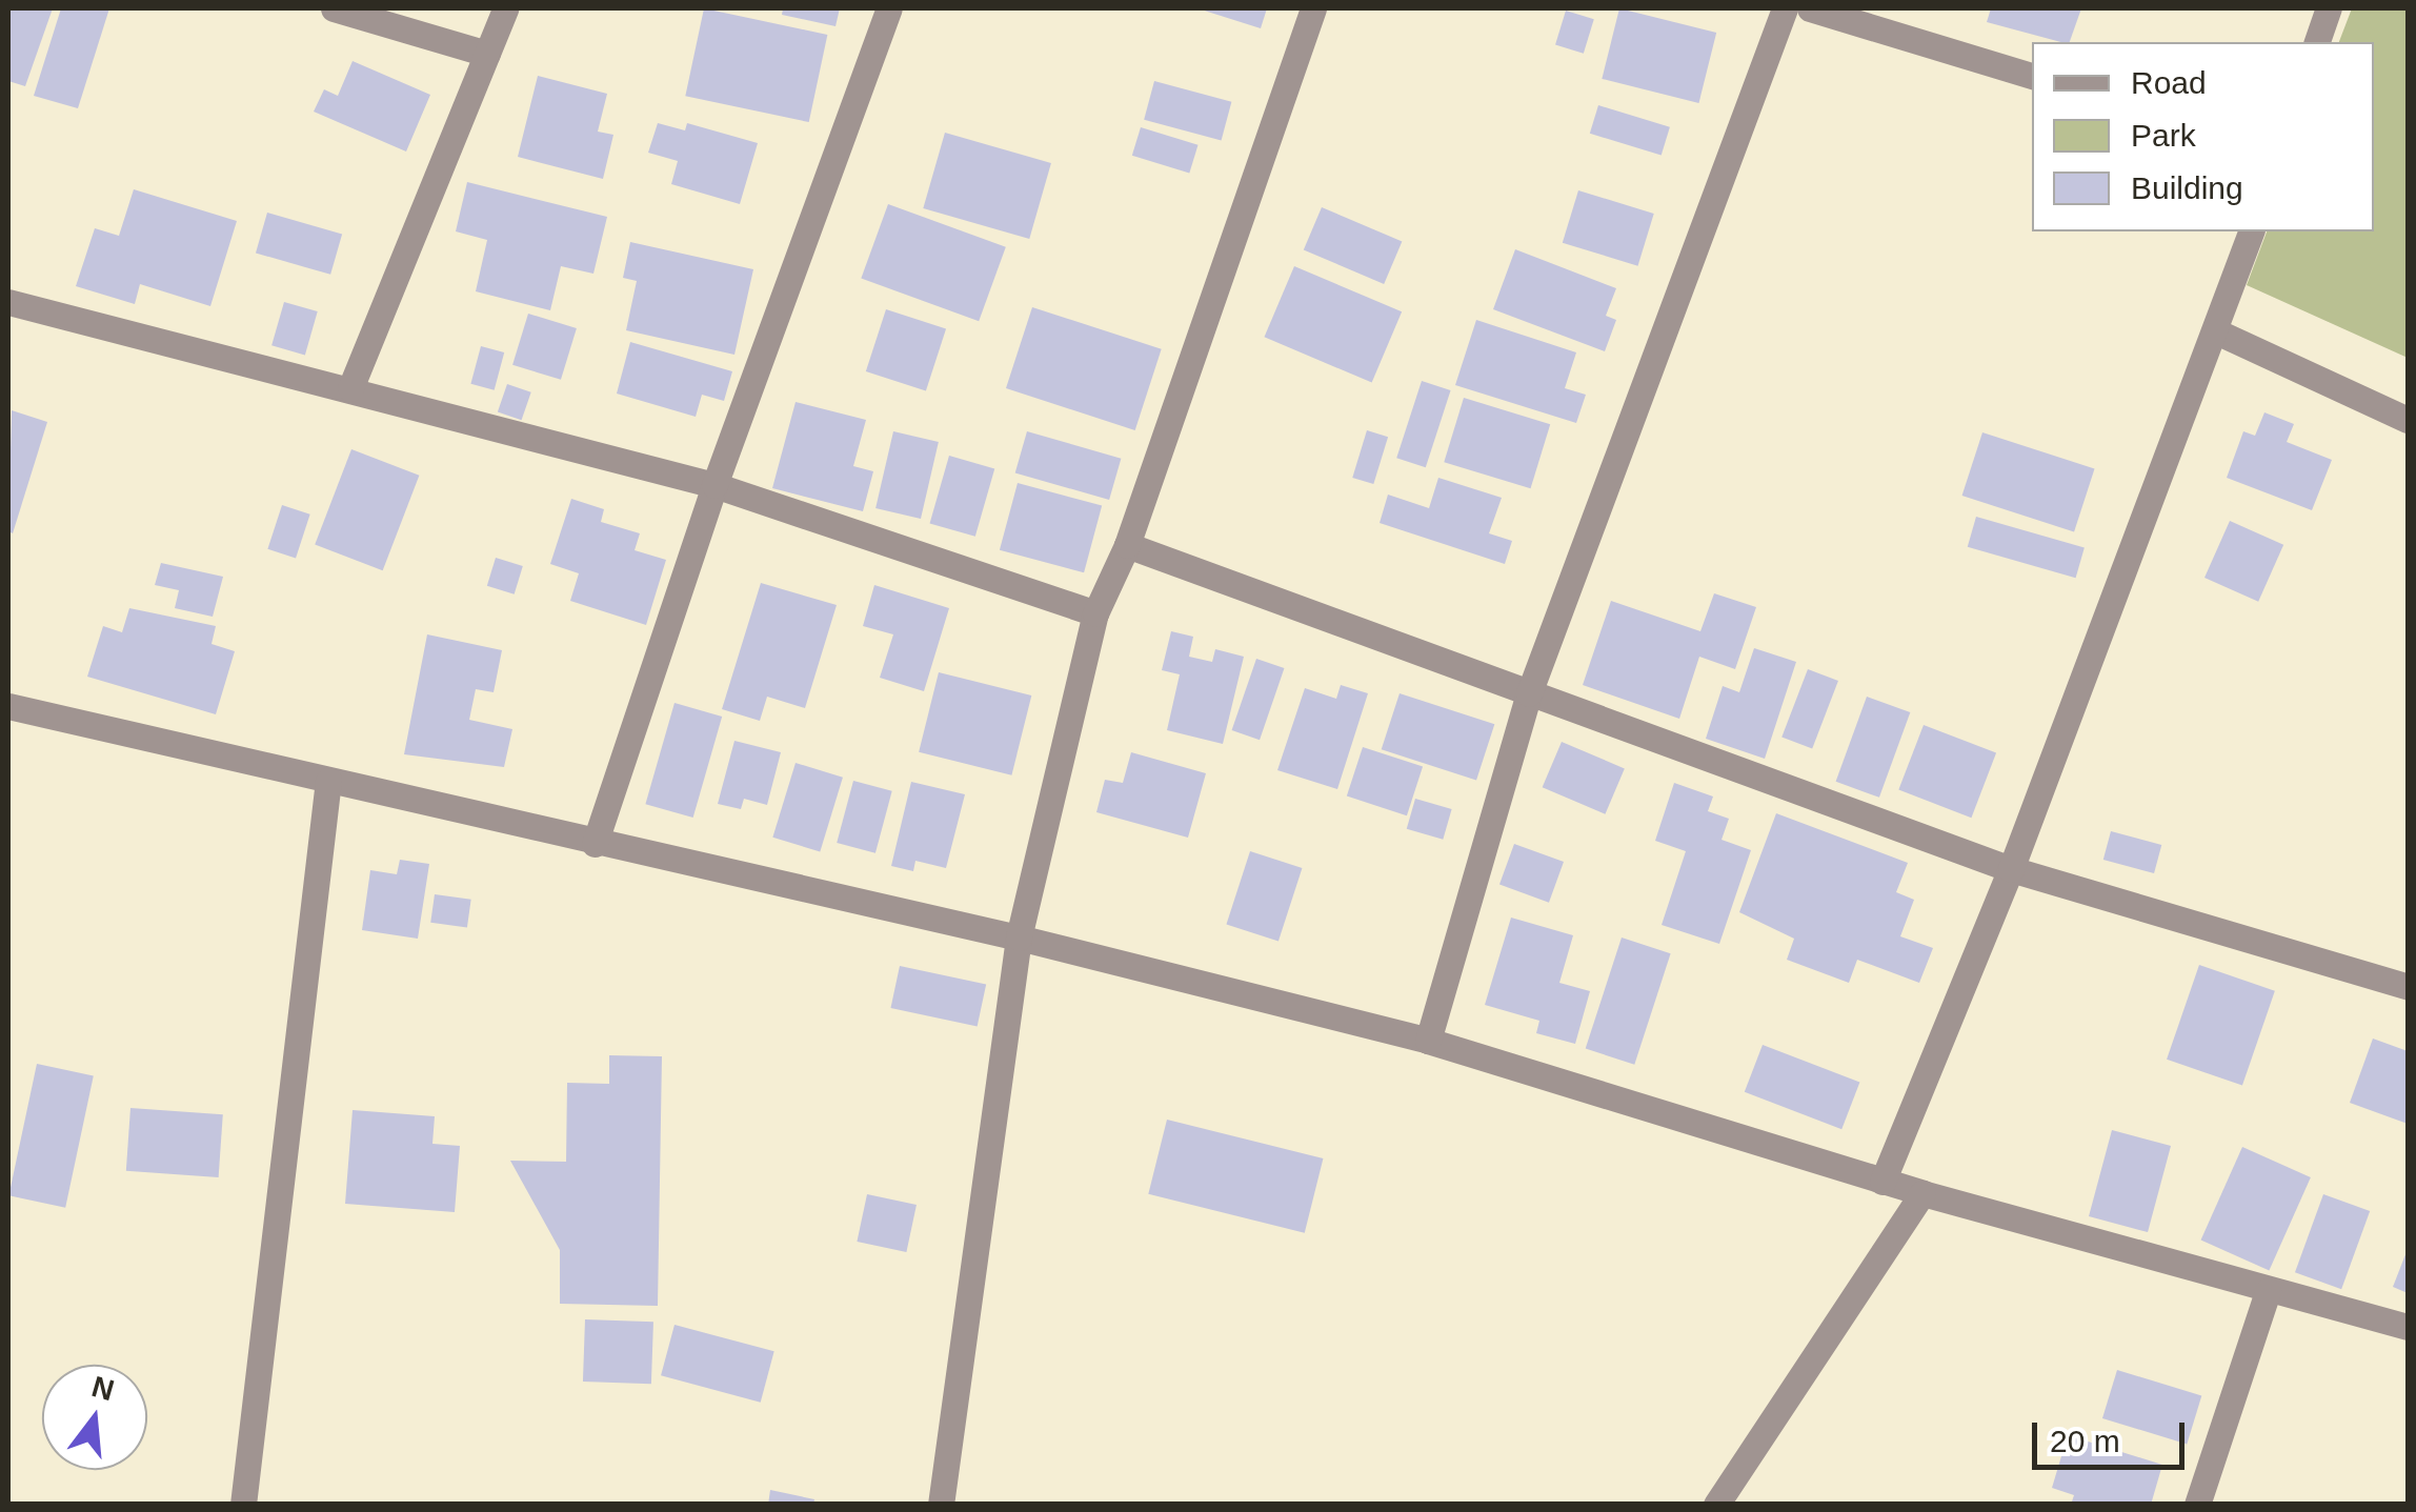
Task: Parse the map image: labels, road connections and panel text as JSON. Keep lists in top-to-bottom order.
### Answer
{
  "legend": ["Road", "Park", "Building"],
  "scale_bar": "20 m",
  "north": "top"
}
